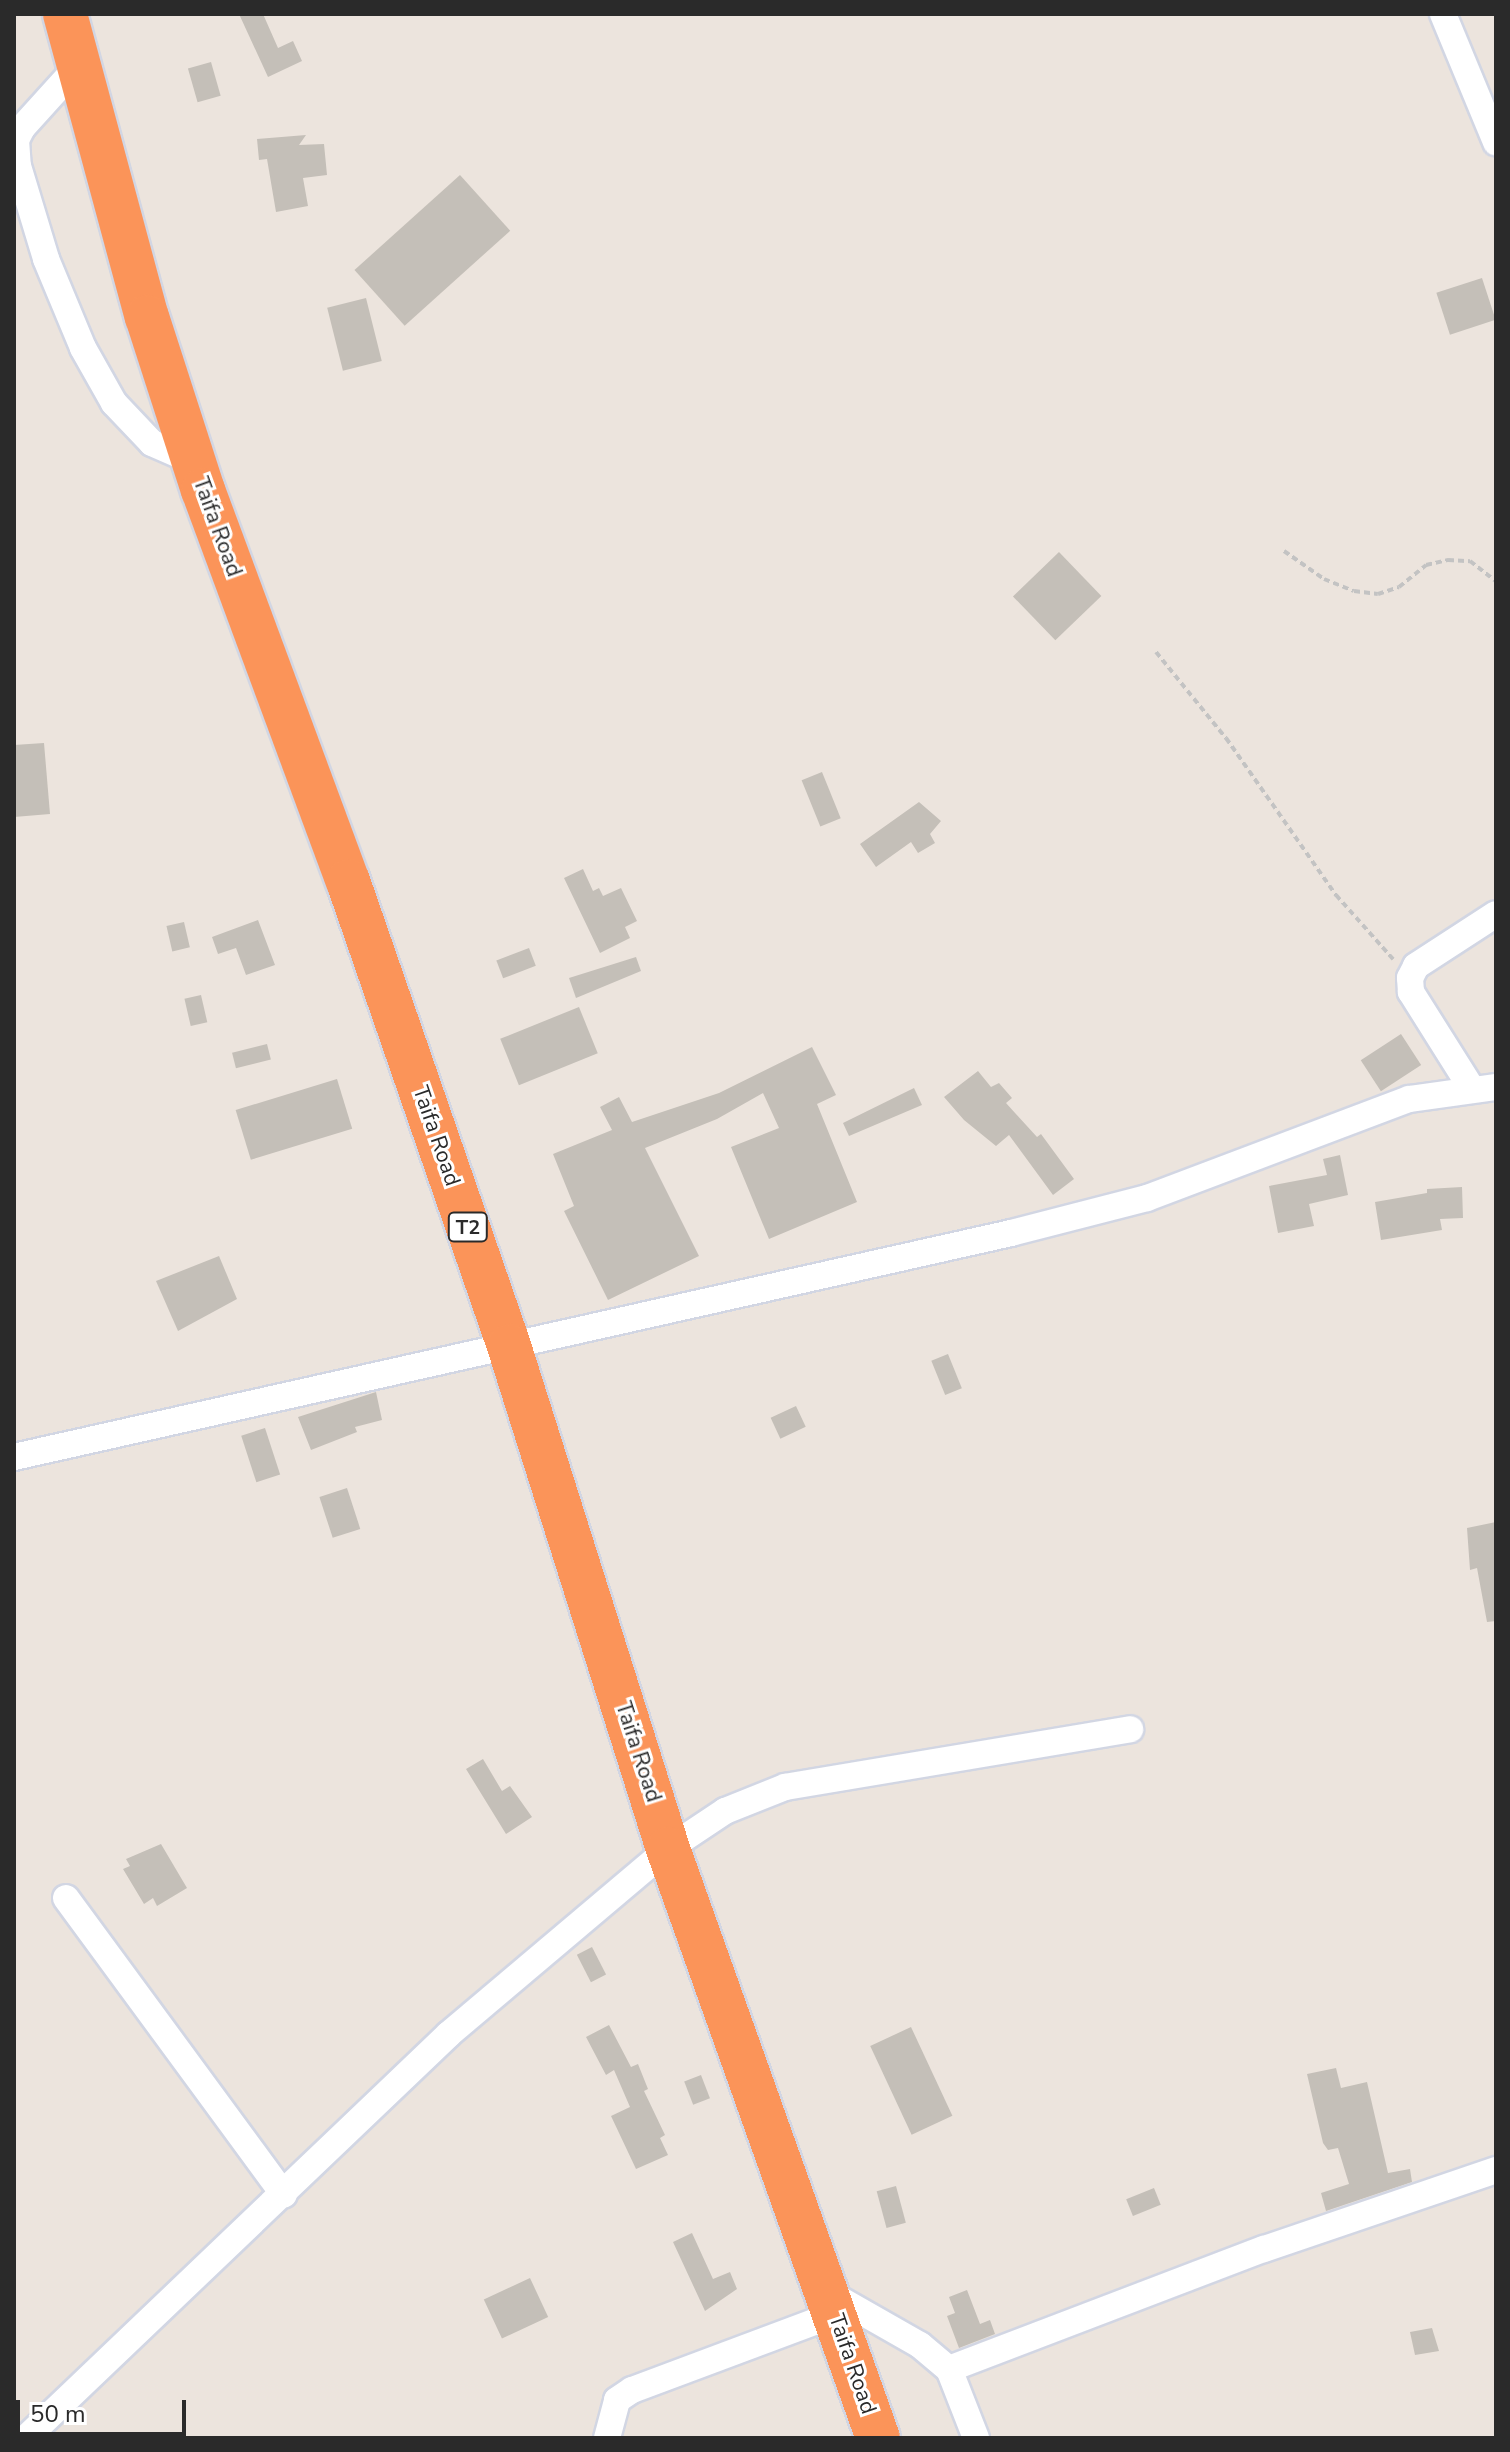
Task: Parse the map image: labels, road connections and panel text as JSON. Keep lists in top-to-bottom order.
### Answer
{
  "streets": {
    "highway": ["Taifa Road", "T2"]
  },
  "scale_bar": "50 m"
}
